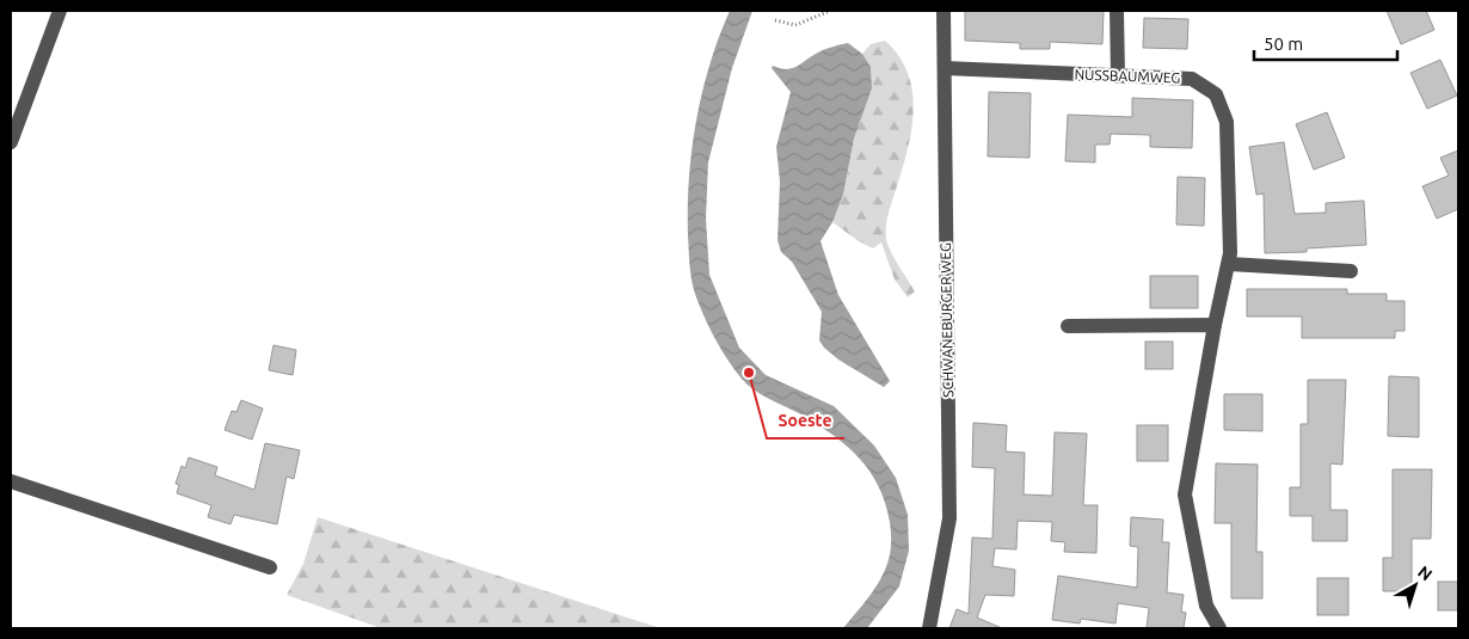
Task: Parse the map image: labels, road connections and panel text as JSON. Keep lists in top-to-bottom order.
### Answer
{
  "streets": {
    "street": ["NUSSBAUMWEG", "SCHWANEBURGER WEG"]
  },
  "crossings": [
    ["NUSSBAUMWEG", "SCHWANEBURGER WEG"]
  ],
  "places": ["Soeste"],
  "scale_bar": "50 m",
  "north": "top right"
}
